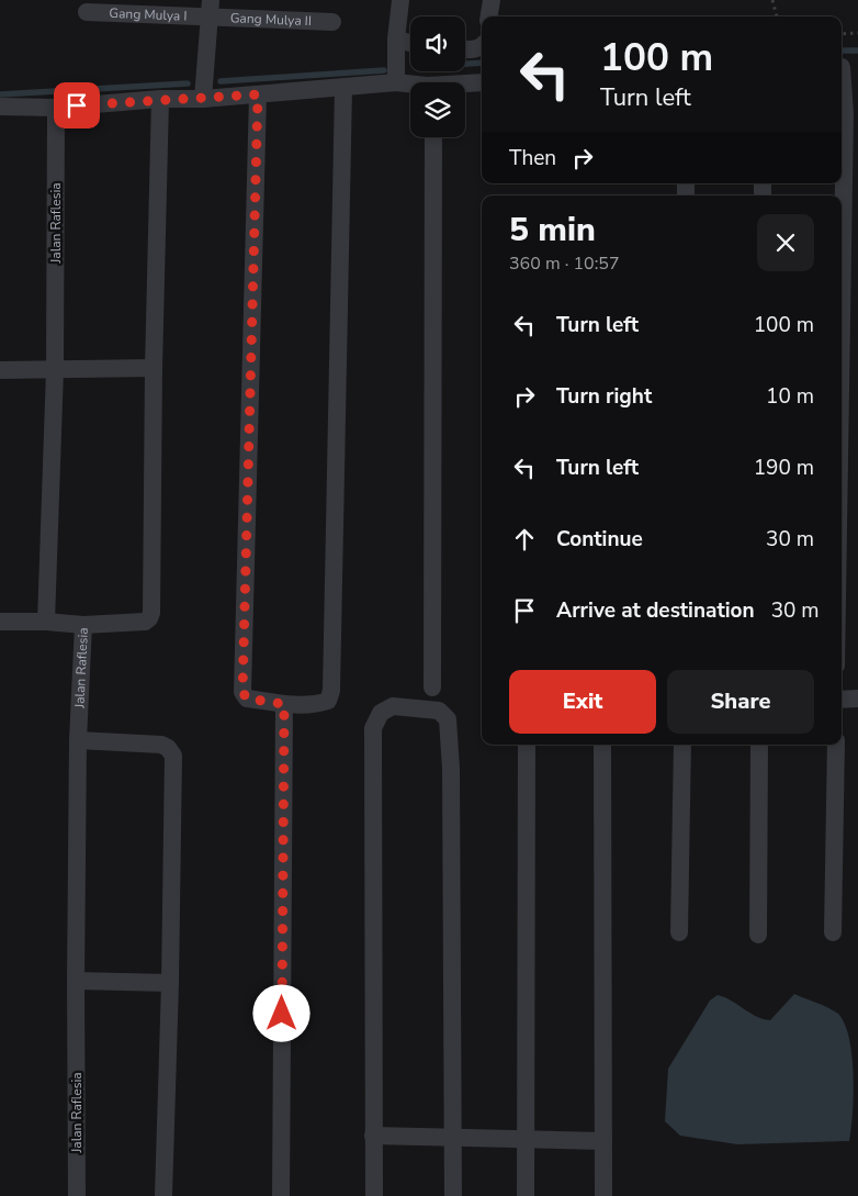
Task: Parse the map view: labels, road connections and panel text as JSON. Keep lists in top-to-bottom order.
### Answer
{
  "streets": {
    "street": ["Gang Mulya I", "Gang Mulya II", "Jalan Raflesia"]
  },
  "crossings": [
    ["Gang Mulya I", "Gang Mulya II"]
  ],
  "page": {
    "turn": ["100 m", "Turn left"],
    "then": "Then",
    "heading": ["5 min", "360 m · 10:57"],
    "list": [
      {
        "name": "Turn left",
        "value": "100 m"
      },
      {
        "name": "Turn right",
        "value": "10 m"
      },
      {
        "name": "Turn left",
        "value": "190 m"
      },
      {
        "name": "Continue",
        "value": "30 m"
      },
      {
        "name": "Arrive at destination",
        "value": "30 m"
      }
    ],
    "buttons": ["Exit", "Share"]
  }
}
